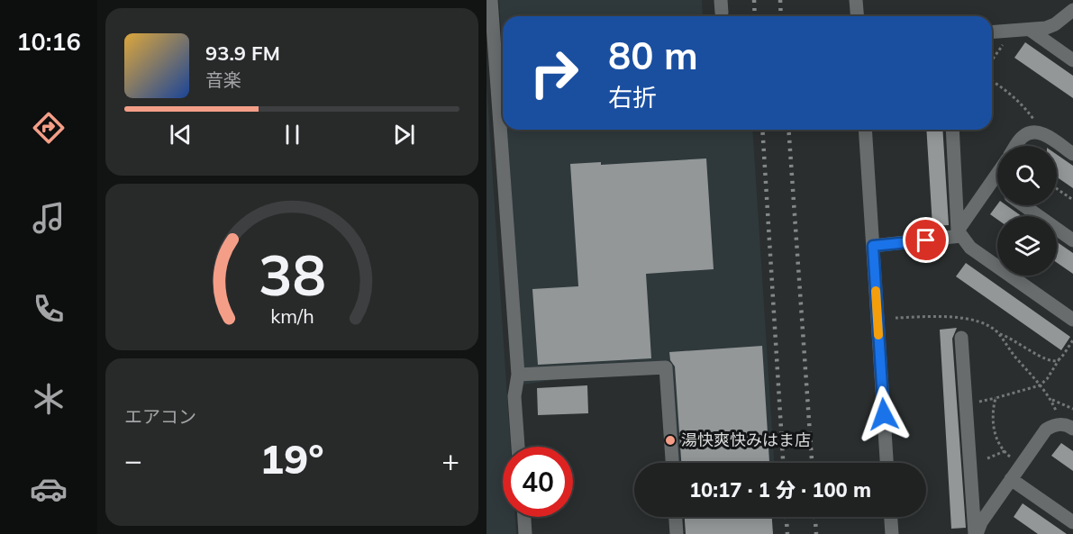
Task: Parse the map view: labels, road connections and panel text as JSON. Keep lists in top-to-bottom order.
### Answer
{
  "places": ["湯快爽快みはま店"],
  "page": {
    "tabs": "10:16",
    "turn": ["80 m", "右折"],
    "song": ["93.9 FM", "音楽"],
    "tile": "エアコン",
    "heat": ["−", "19°", "+"],
    "limit": "40",
    "trip": "10:17 · 1 分 · 100 m",
    "gauge": ["38", "km/h"]
  }
}
